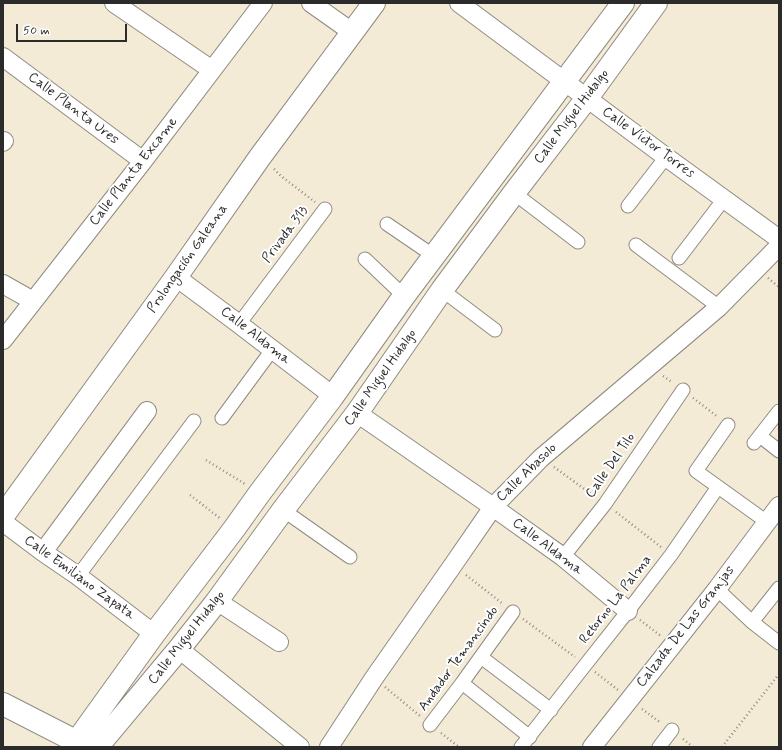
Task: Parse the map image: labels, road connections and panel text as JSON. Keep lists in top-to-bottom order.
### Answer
{
  "streets": {
    "main road": ["Calle Miguel Hidalgo", "Prolongación Galeana"],
    "street": [
      "Calle Planta Ures",
      "Calle Víctor Torres",
      "Calle Planta Excame",
      "Privada 313",
      "Calle Aldama",
      "Calle Del Tilo",
      "Calle Abasolo",
      "Calle Emiliano Zapata",
      "Retorno La Palma",
      "Calzada De Las Granjas",
      "Andador Temancindo"
    ]
  },
  "crossings": [
    ["Calle Planta Ures", "Calle Planta Excame"],
    ["Calle Miguel Hidalgo", "Calle Víctor Torres"],
    ["Calle Miguel Hidalgo", "Calle Aldama"],
    ["Calle Miguel Hidalgo", "Calle Emiliano Zapata"],
    ["Privada 313", "Calle Aldama"],
    ["Prolongación Galeana", "Calle Aldama"],
    ["Calle Aldama", "Calle Del Tilo"],
    ["Calle Aldama", "Calle Abasolo"],
    ["Calle Aldama", "Retorno La Palma"]
  ],
  "scale_bar": "50 m"
}
